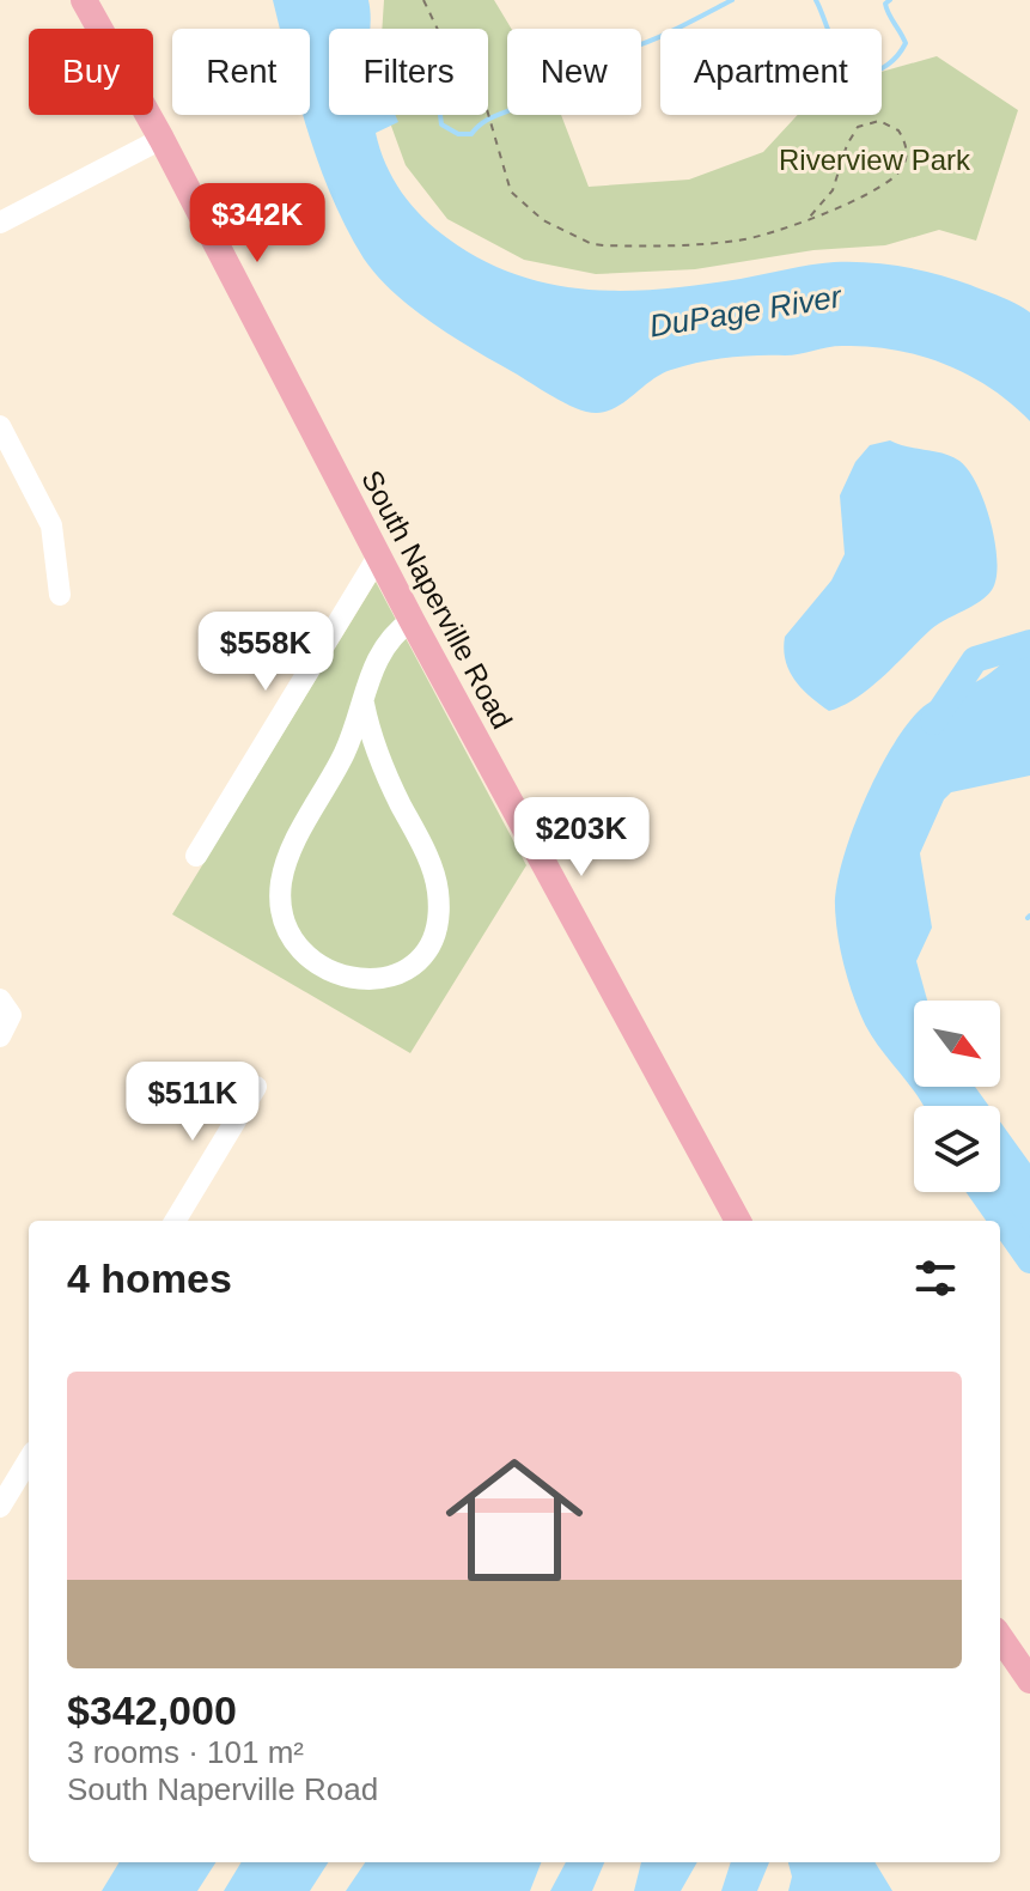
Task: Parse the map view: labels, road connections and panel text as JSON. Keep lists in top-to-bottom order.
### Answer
{
  "streets": {
    "main road": ["South Naperville Road"]
  },
  "water": ["DuPage River"],
  "parks": ["Riverview Park"],
  "north": "bottom right",
  "page": {
    "chip": [
      "Buy",
      "Rent",
      "Filters",
      "New",
      "Apartment"
    ],
    "price": [
      "$342K",
      "$558K",
      "$203K",
      "$511K"
    ],
    "heading": "4 homes",
    "list": [
      {
        "name": "$342,000",
        "note": "3 rooms · 101 m² · South Naperville Road"
      }
    ]
  }
}
